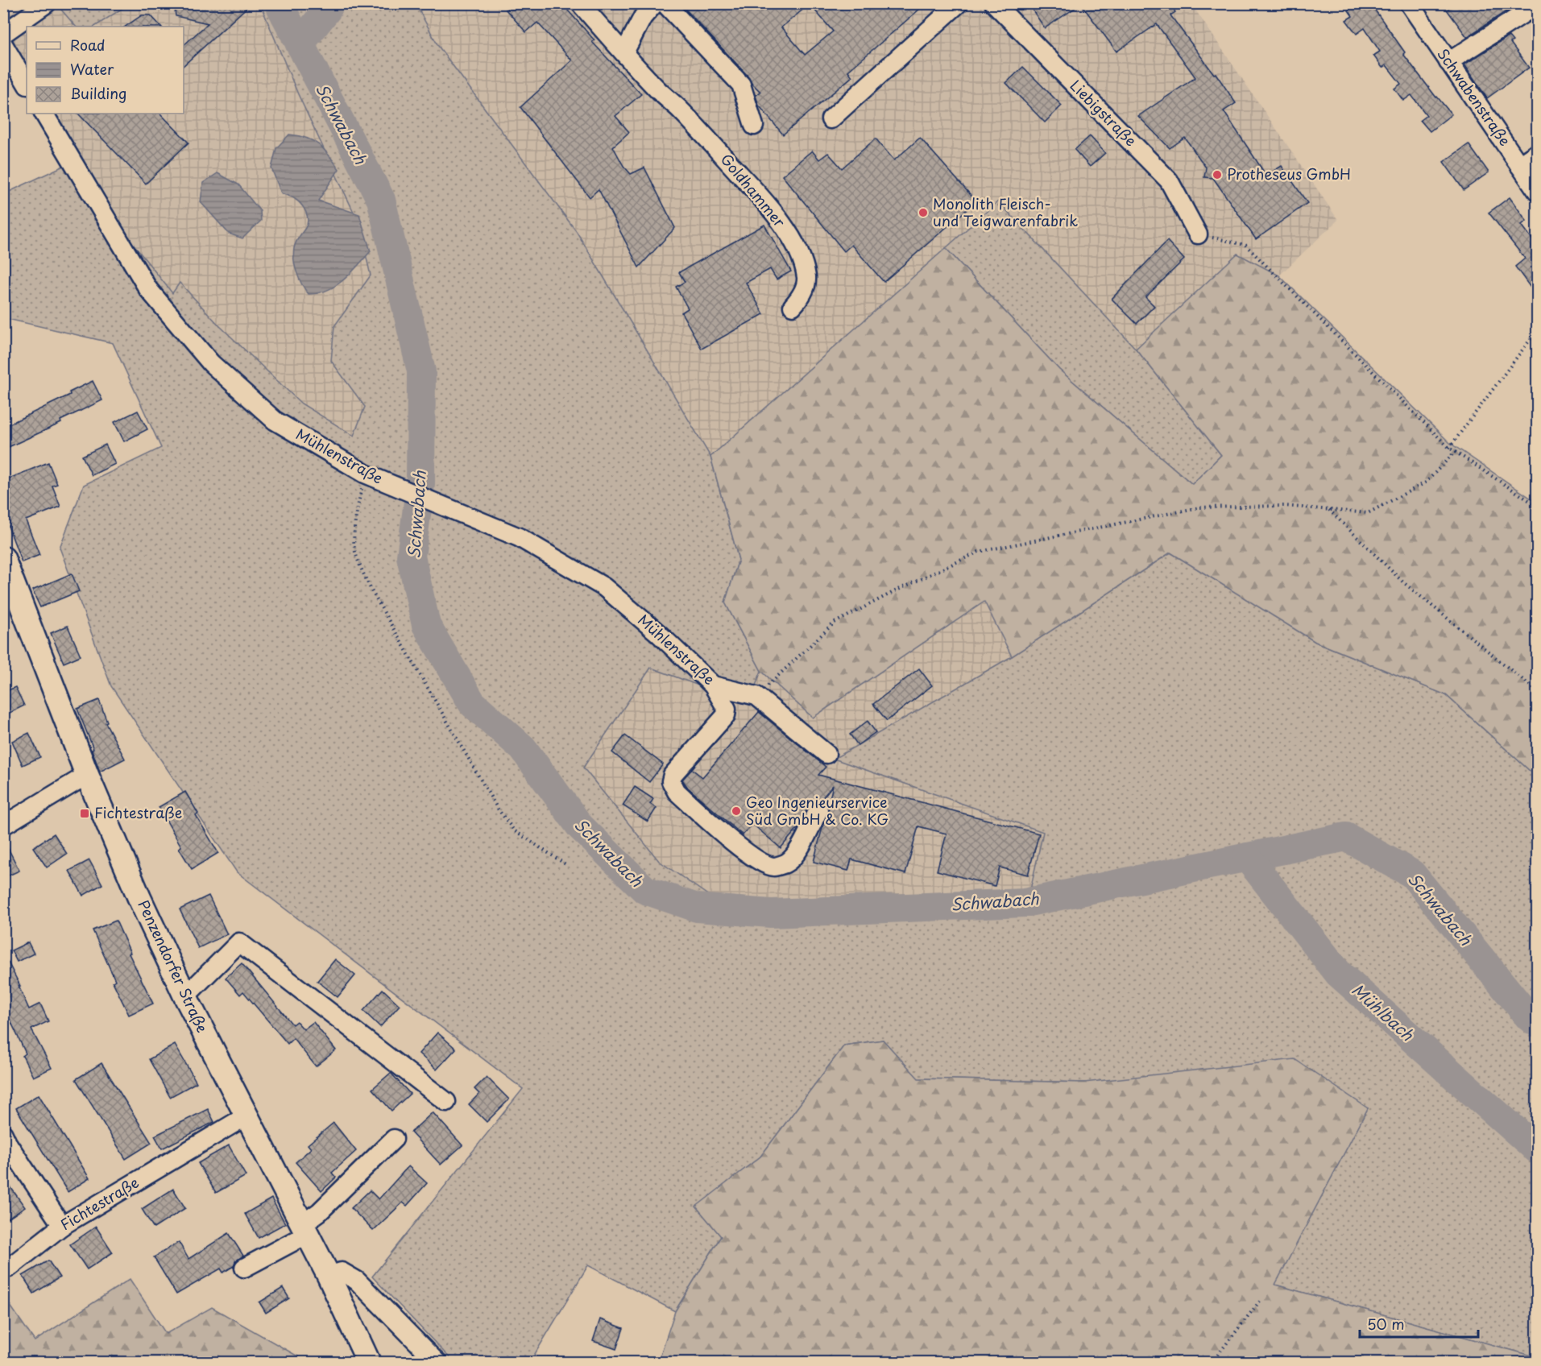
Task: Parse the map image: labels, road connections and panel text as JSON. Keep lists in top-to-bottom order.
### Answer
{
  "streets": {
    "main road": ["Penzendorfer Straße"],
    "street": [
      "Schwabenstraße",
      "Liebigstraße",
      "Goldhammer",
      "Mühlenstraße",
      "Fichtestraße"
    ]
  },
  "crossings": [
    ["Penzendorfer Straße", "Fichtestraße"]
  ],
  "water": ["Schwabach", "Mühlbach"],
  "places": {
    "other": ["Protheseus GmbH", "Monolith Fleisch- und Teigwarenfabrik", "Geo Ingenieurservice Süd GmbH & Co. KG"],
    "transit": ["Fichtestraße"]
  },
  "legend": ["Road", "Water", "Building"],
  "scale_bar": "50 m"
}
